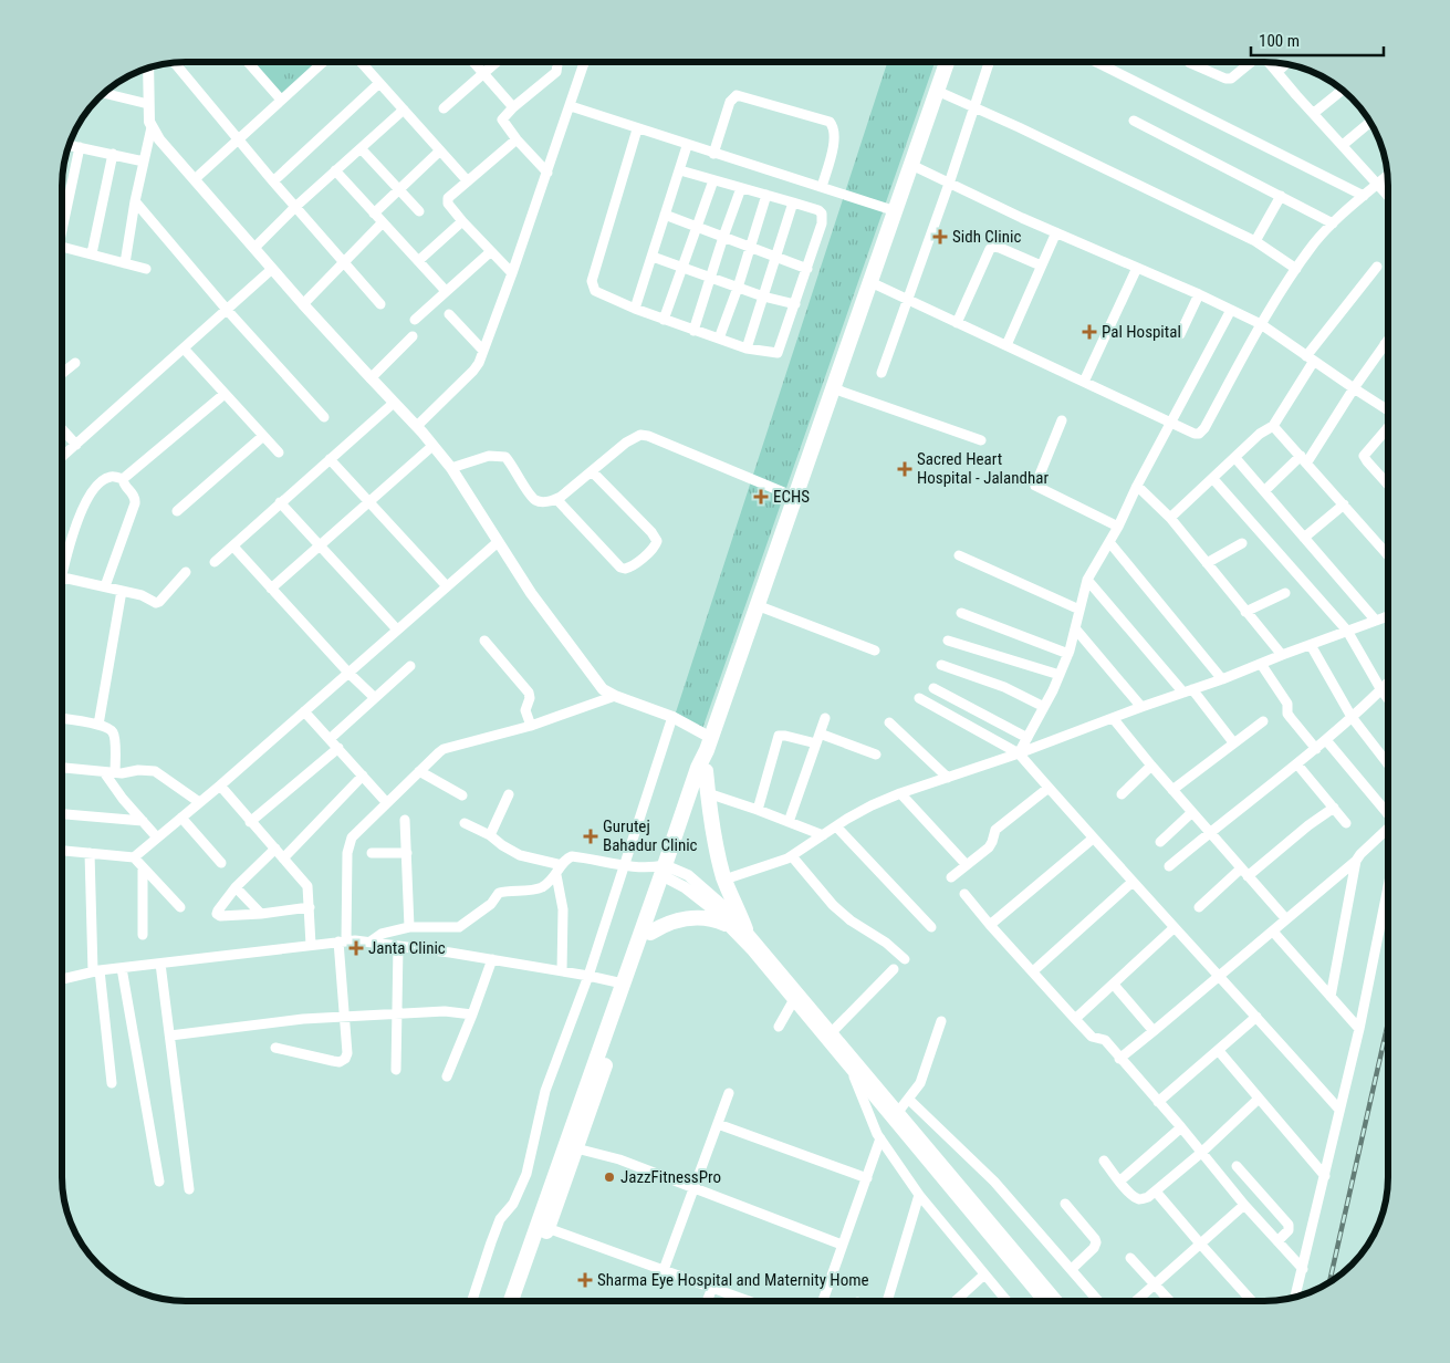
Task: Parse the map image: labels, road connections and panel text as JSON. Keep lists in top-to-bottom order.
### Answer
{
  "places": {
    "health": [
      "Sidh Clinic",
      "Pal Hospital",
      "Sacred Heart Hospital - Jalandhar",
      "ECHS",
      "Gurutej Bahadur Clinic",
      "Janta Clinic",
      "Sharma Eye Hospital and Maternity Home"
    ],
    "other": ["JazzFitnessPro"]
  },
  "scale_bar": "100 m"
}
